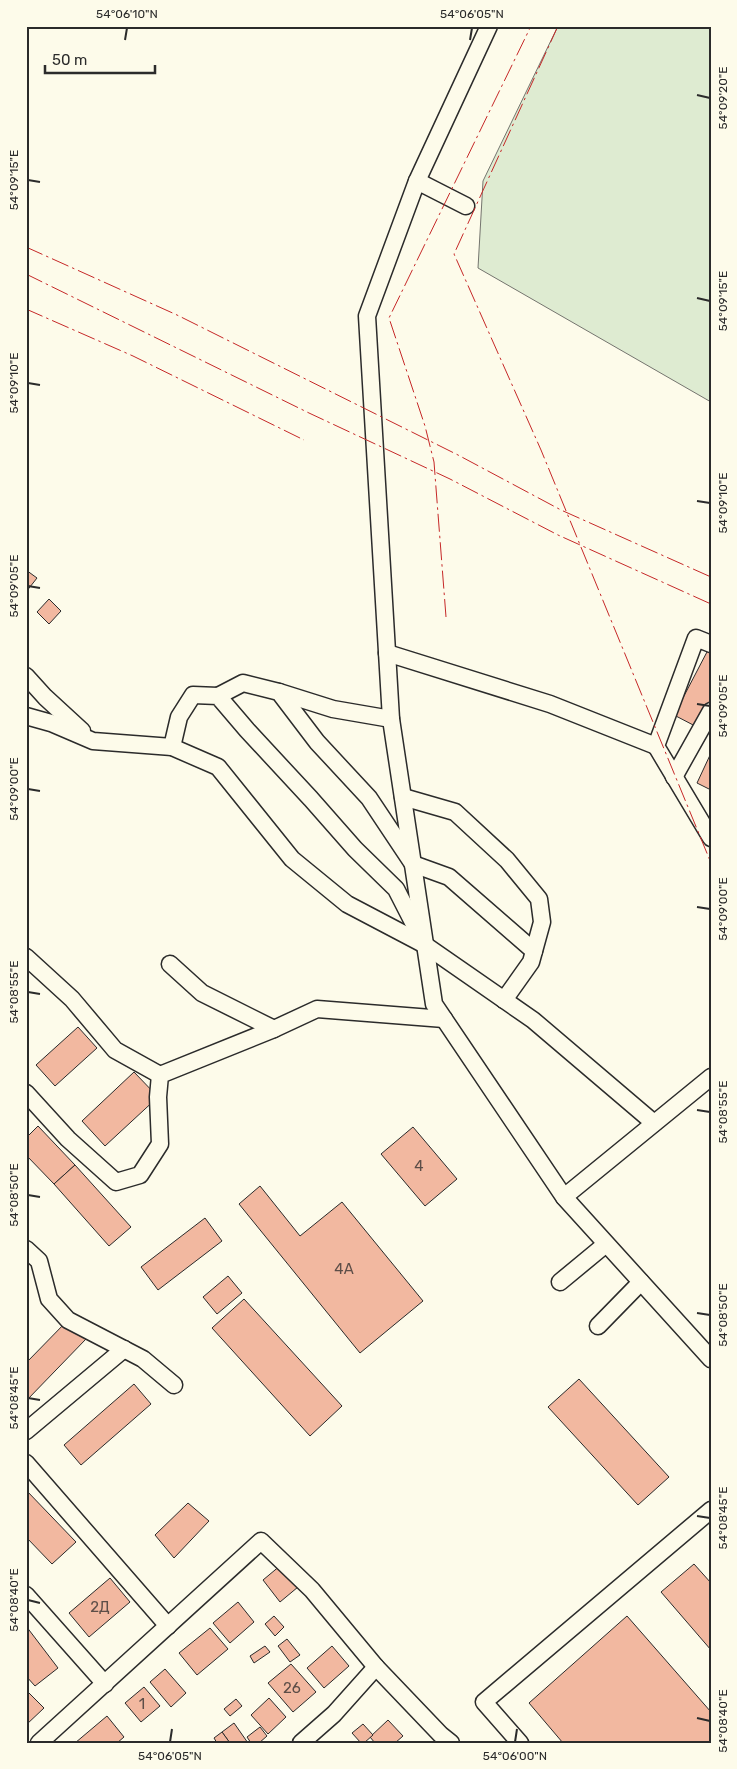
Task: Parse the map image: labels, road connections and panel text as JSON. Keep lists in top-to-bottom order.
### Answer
{
  "house_numbers": [
    "4",
    "4А",
    "2Д",
    "26",
    "1"
  ],
  "scale_bar": "50 m",
  "coordinates": [
    "54°06'10\"N",
    "54°06'05\"N",
    "54°09'20\"E",
    "54°09'15\"E",
    "54°09'10\"E",
    "54°09'05\"E",
    "54°09'00\"E",
    "54°08'55\"E",
    "54°08'50\"E",
    "54°08'45\"E",
    "54°08'40\"E",
    "54°06'00\"N"
  ]
}
